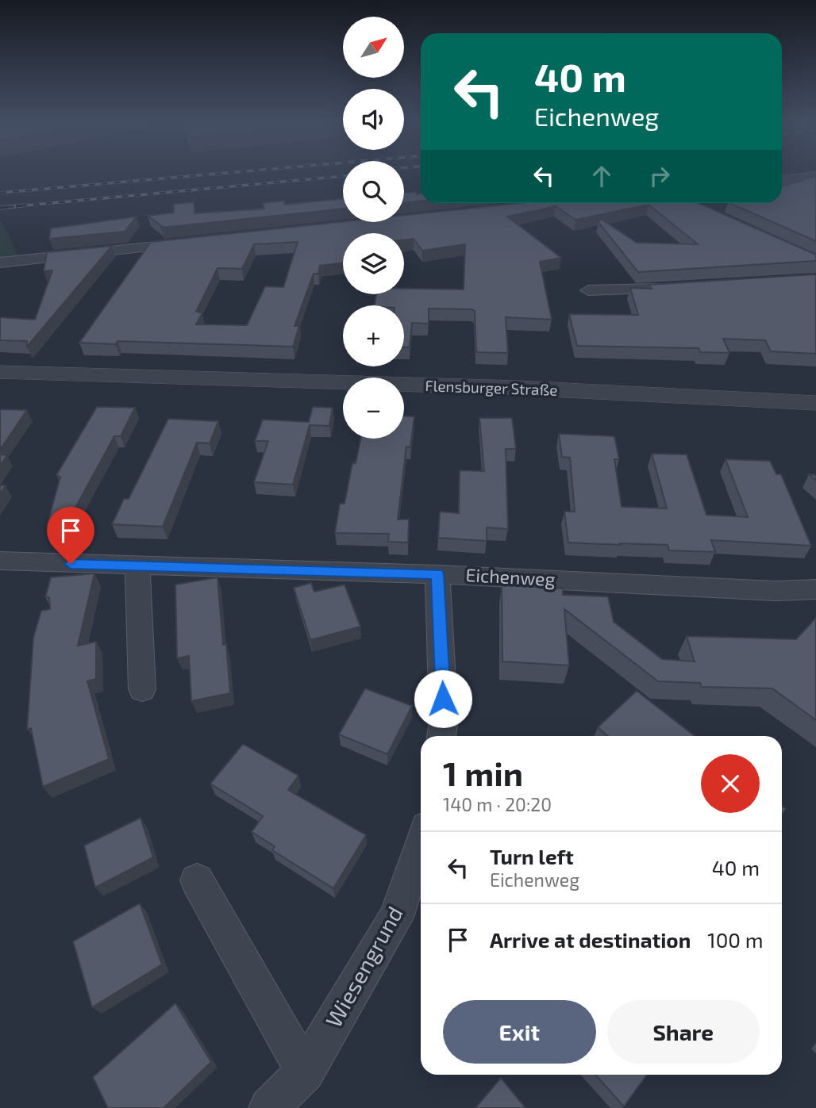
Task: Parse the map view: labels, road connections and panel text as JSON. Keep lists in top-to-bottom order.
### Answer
{
  "streets": {
    "street": ["Flensburger Straße", "Eichenweg", "Wiesengrund"]
  },
  "north": "top right",
  "page": {
    "map_buttons": ["+", "−"],
    "turn": ["40 m", "Eichenweg"],
    "heading": ["1 min", "140 m · 20:20"],
    "list": [
      {
        "name": "Turn left",
        "note": "Eichenweg",
        "value": "40 m"
      },
      {
        "name": "Arrive at destination",
        "value": "100 m"
      }
    ],
    "buttons": ["Exit", "Share"]
  }
}
